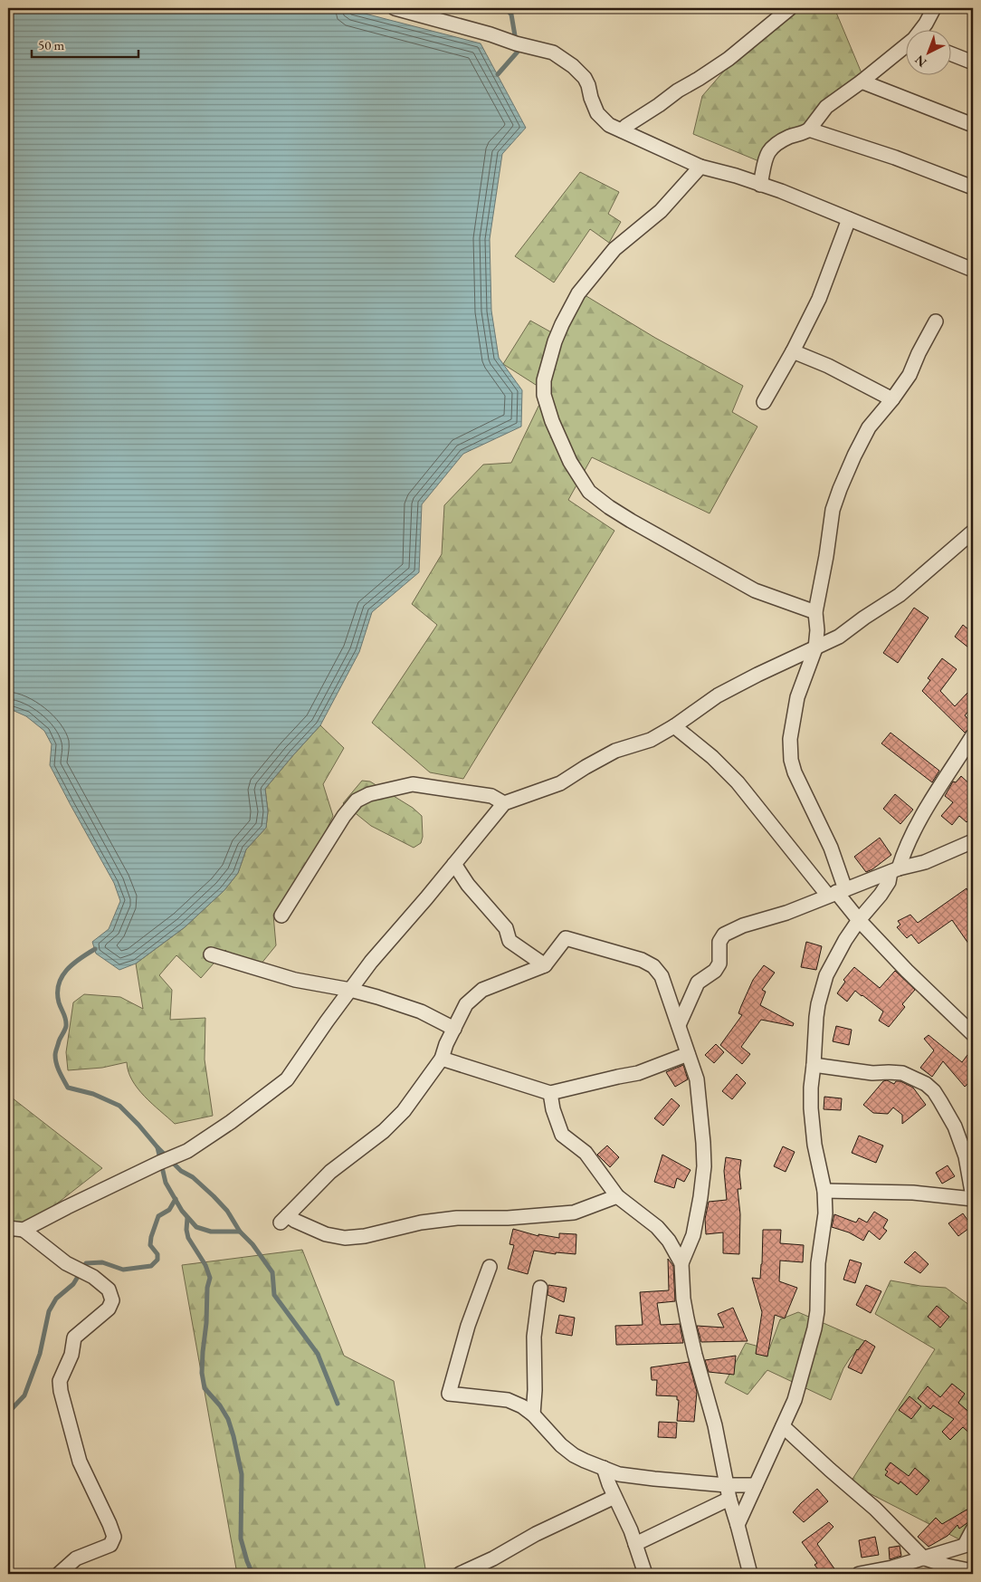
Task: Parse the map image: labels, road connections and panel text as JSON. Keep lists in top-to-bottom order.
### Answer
{
  "scale_bar": "50 m",
  "north": "bottom left"
}
